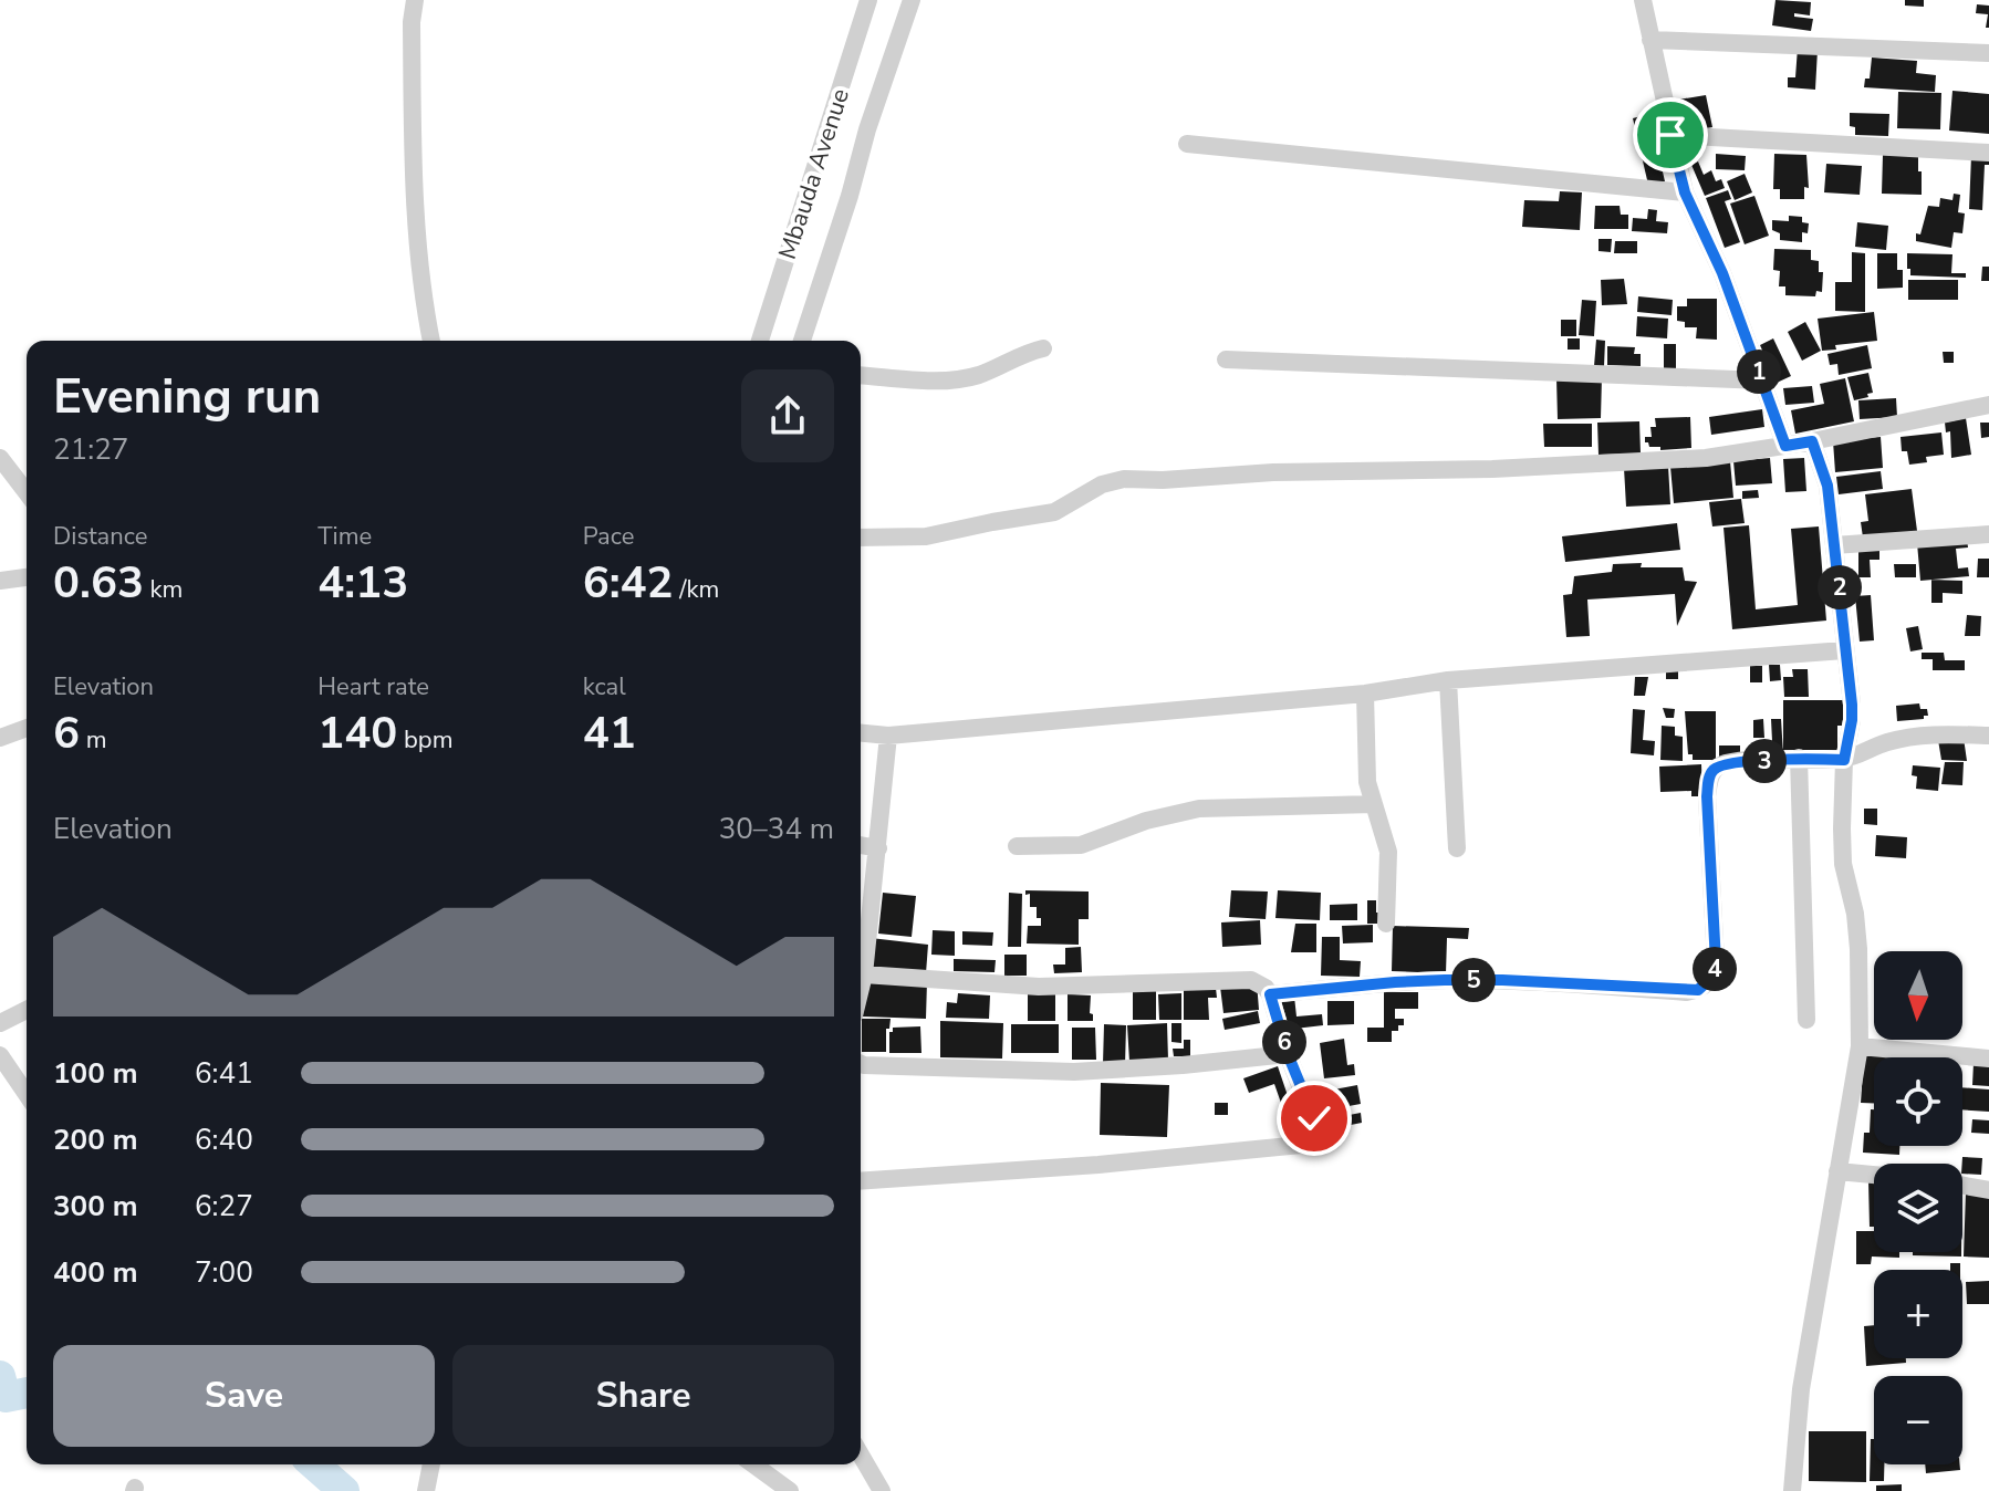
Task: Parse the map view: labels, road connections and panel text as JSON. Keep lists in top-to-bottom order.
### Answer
{
  "streets": {
    "street": ["Mbauda Avenue"]
  },
  "north": "bottom",
  "page": {
    "heading": ["Evening run", "21:27"],
    "pins": [
      "1",
      "2",
      "3",
      "4",
      "5",
      "6"
    ],
    "stats": [
      ["Distance", "0.63 km"],
      ["Time", "4:13"],
      ["Pace", "6:42 /km"],
      ["Elevation", "6 m"],
      ["Heart rate", "140 bpm"],
      ["kcal", "41"]
    ],
    "chart": ["Elevation", "30–34 m"],
    "map_buttons": ["+", "−"],
    "list": [
      {
        "name": "100 m",
        "note": "6:41"
      },
      {
        "name": "200 m",
        "note": "6:40"
      },
      {
        "name": "300 m",
        "note": "6:27"
      },
      {
        "name": "400 m",
        "note": "7:00"
      }
    ],
    "buttons": ["Save", "Share"]
  }
}
